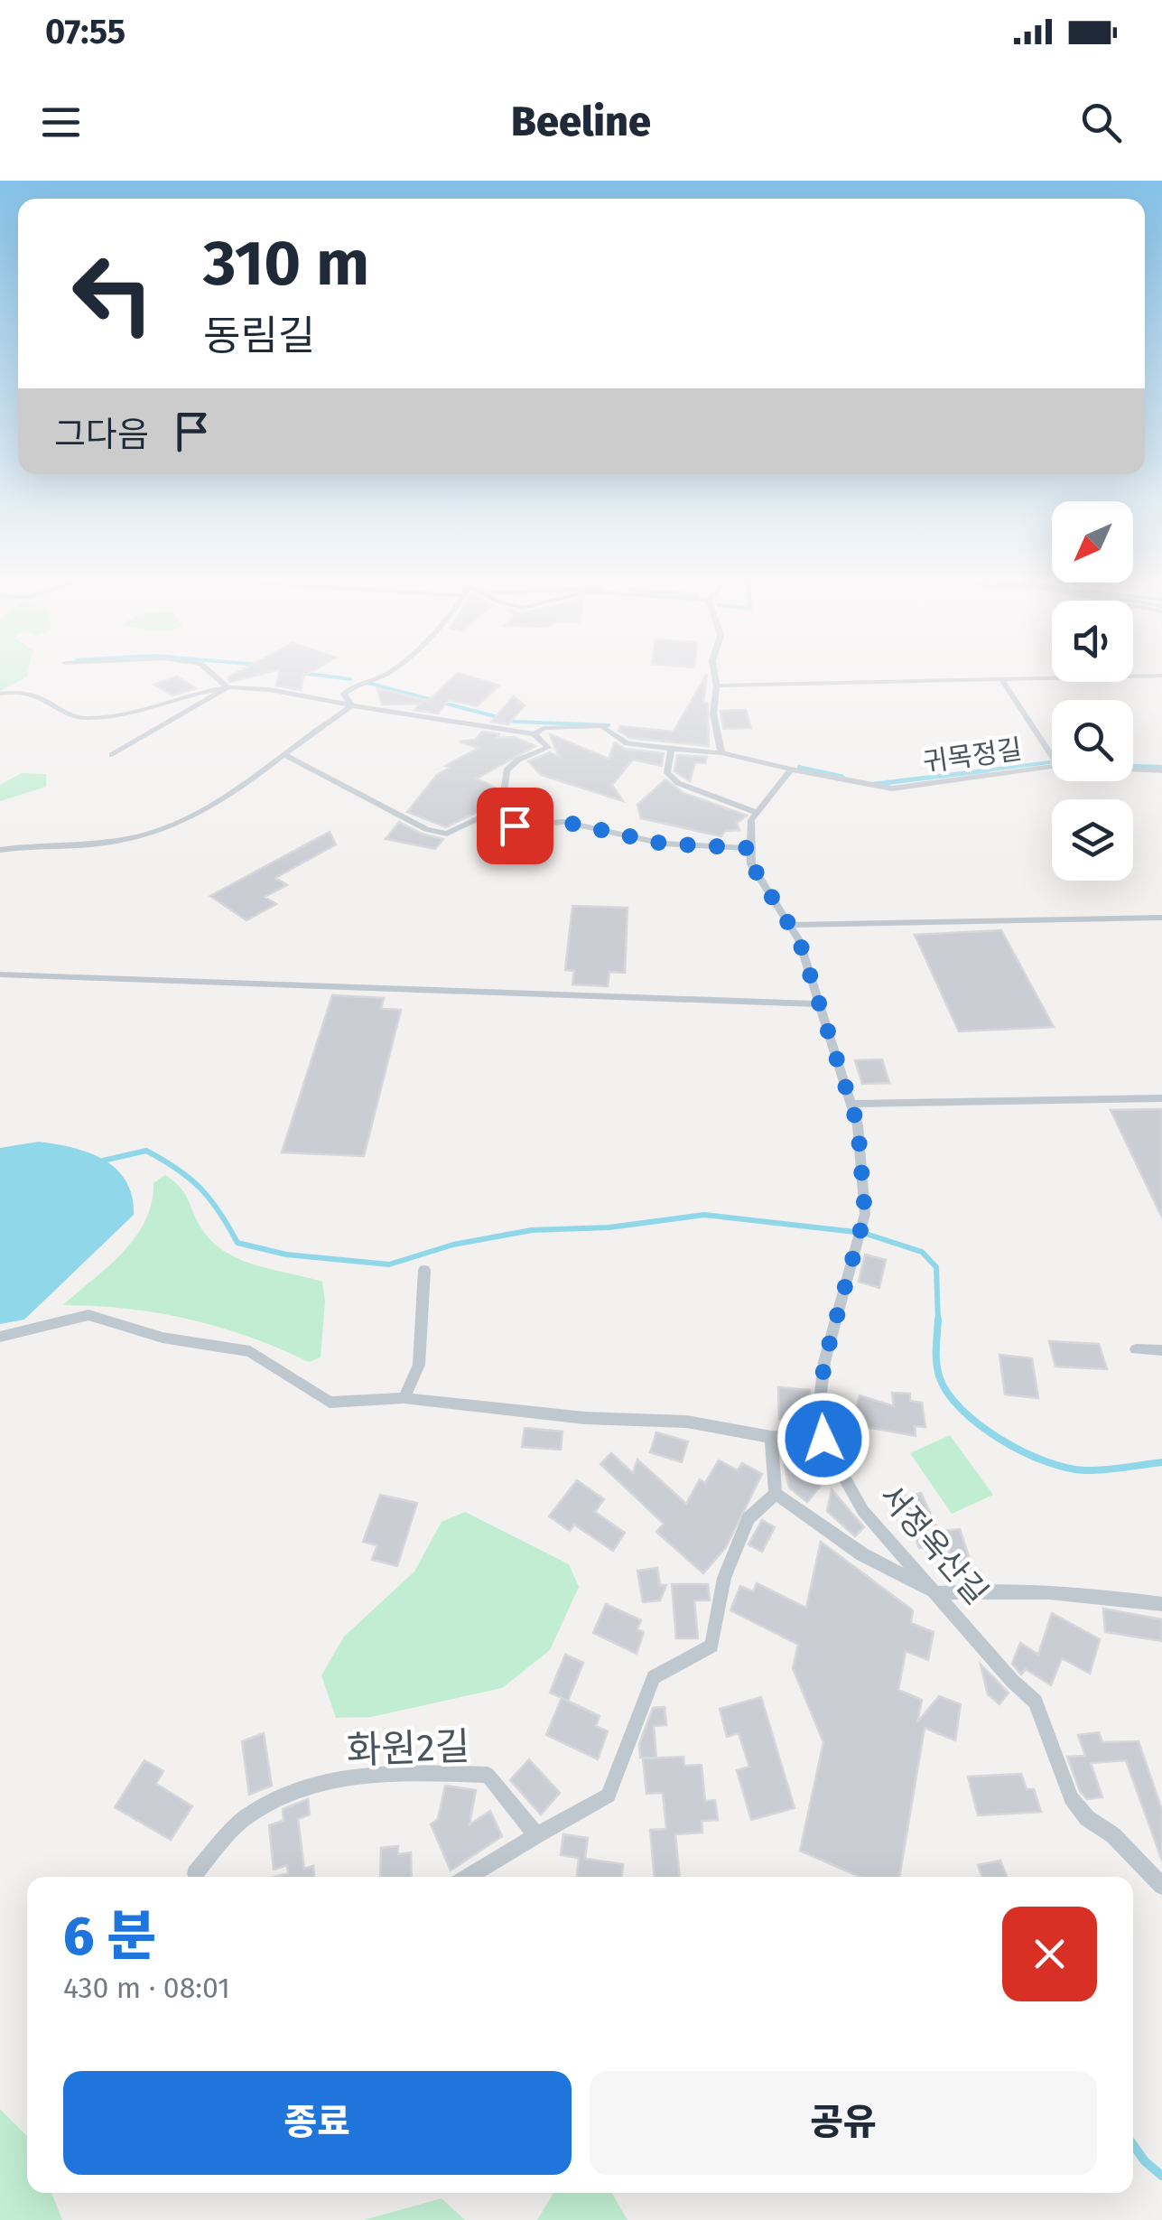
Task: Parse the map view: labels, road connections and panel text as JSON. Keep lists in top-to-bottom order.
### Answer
{
  "streets": {
    "lane": ["귀목정길", "서정옥산길", "화원2길"]
  },
  "north": "bottom left",
  "page": {
    "status": "07:55",
    "header": "Beeline",
    "turn": ["310 m", "동림길"],
    "then": "그다음",
    "heading": ["6 분", "430 m · 08:01"],
    "buttons": ["종료", "공유"]
  }
}
